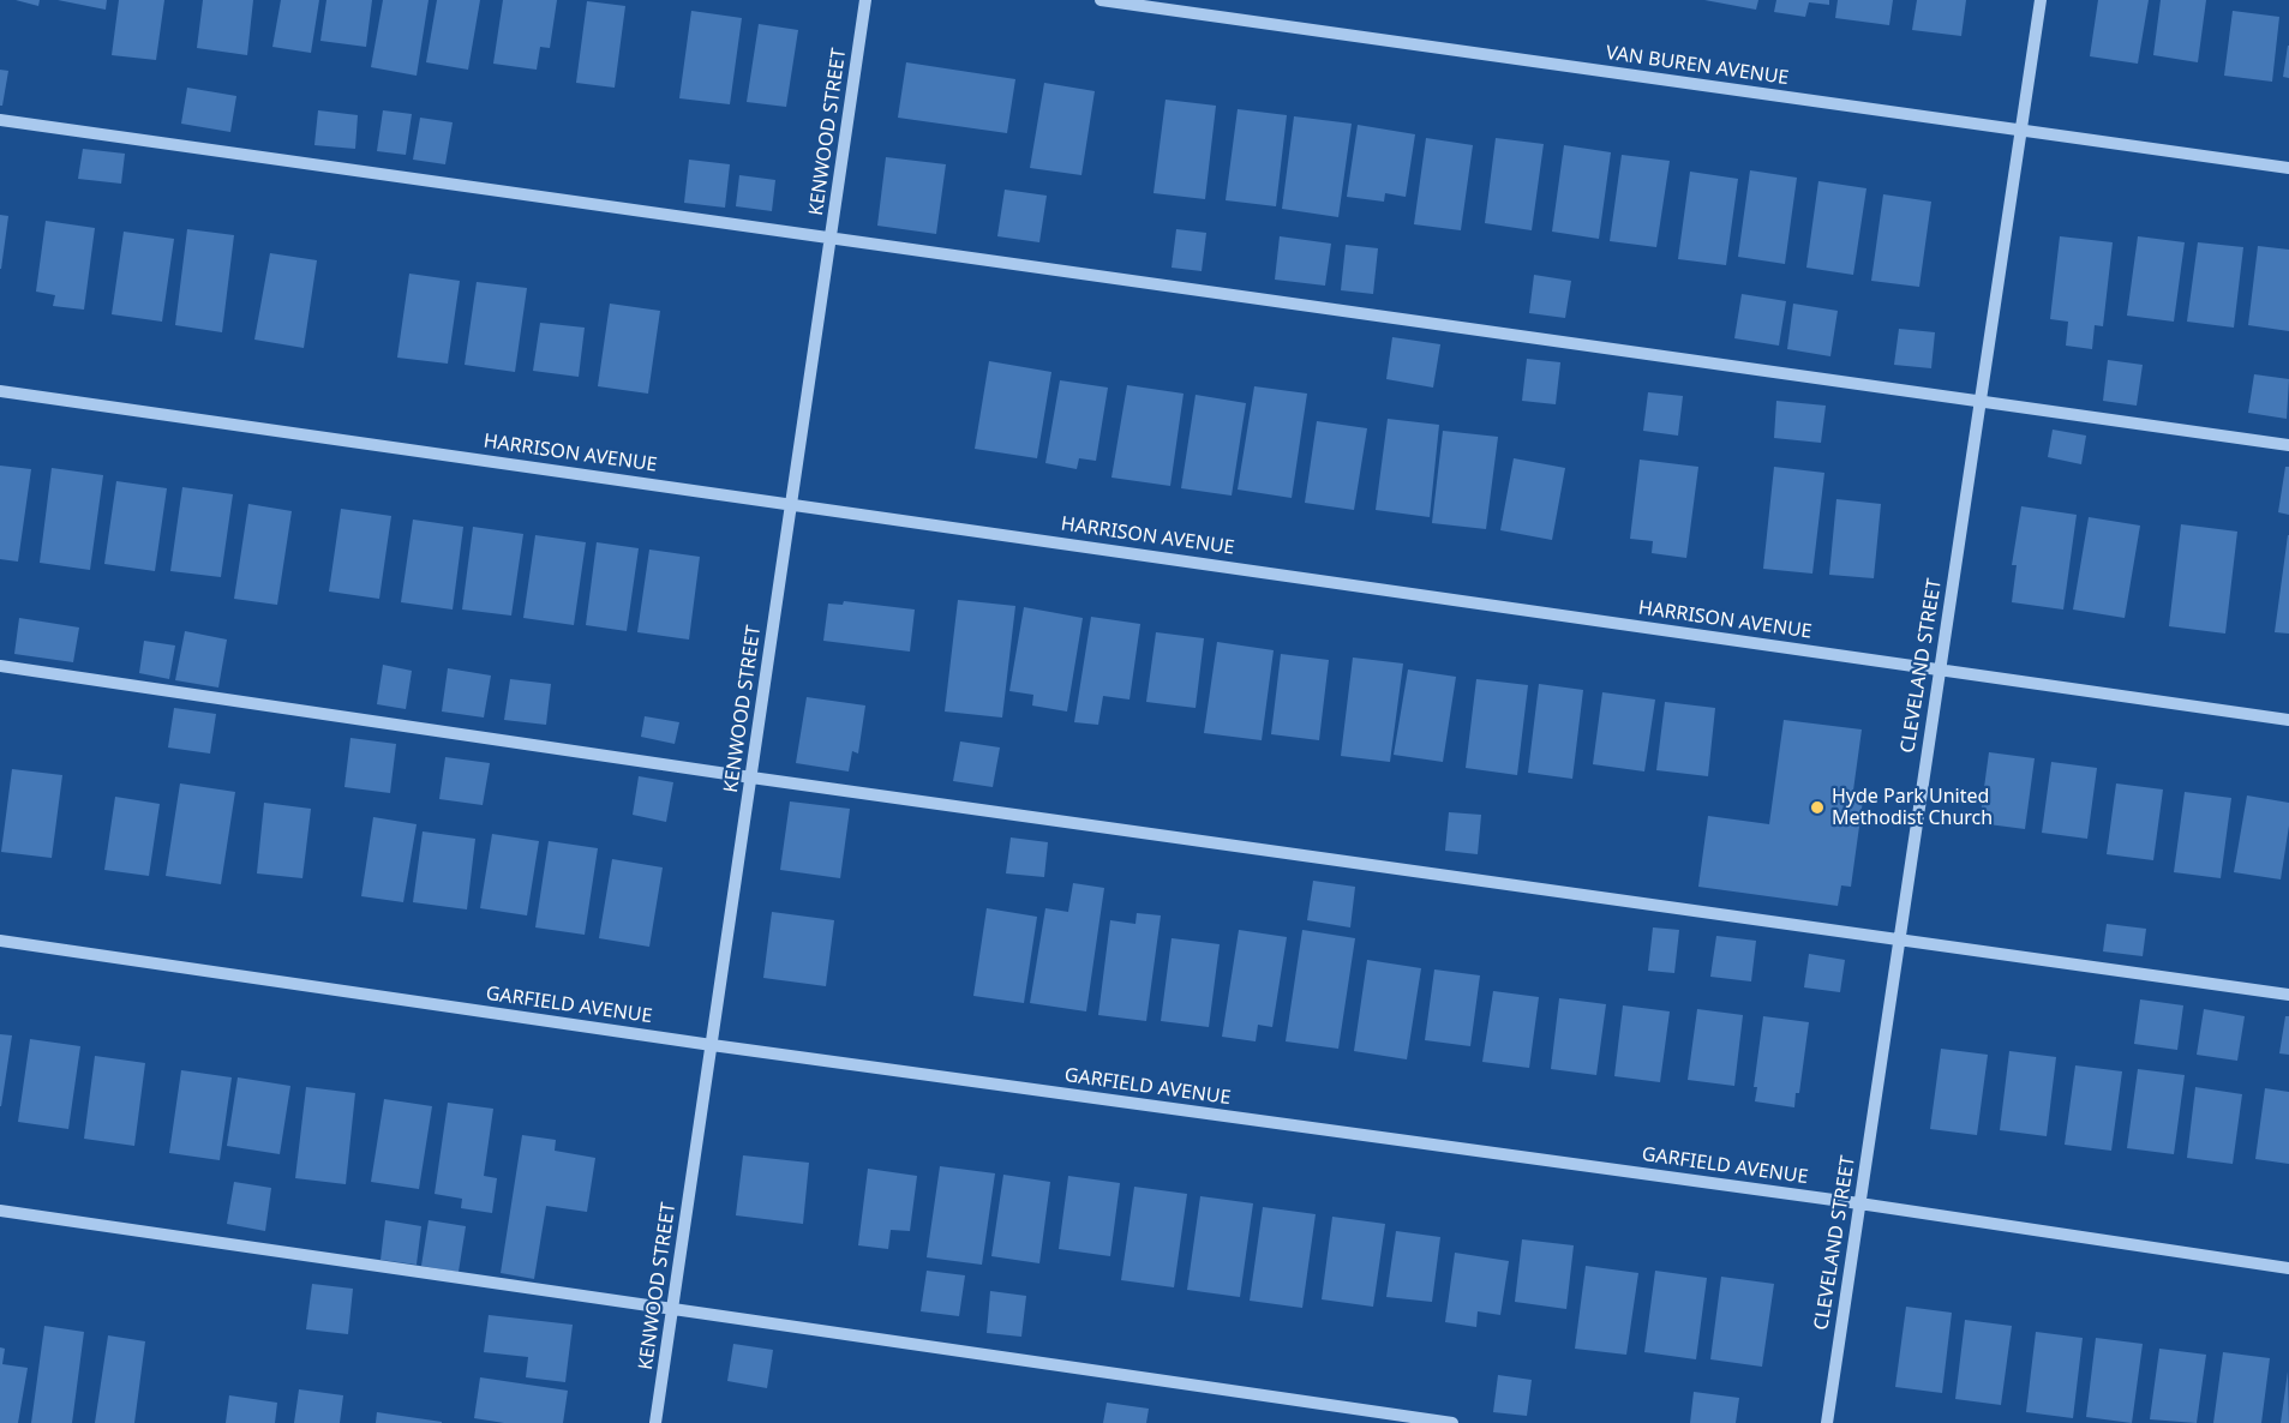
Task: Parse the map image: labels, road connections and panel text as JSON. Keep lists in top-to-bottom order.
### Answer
{
  "streets": {
    "street": [
      "VAN BUREN AVENUE",
      "KENWOOD STREET",
      "HARRISON AVENUE",
      "CLEVELAND STREET",
      "GARFIELD AVENUE"
    ]
  },
  "crossings": [
    ["VAN BUREN AVENUE", "CLEVELAND STREET"],
    ["KENWOOD STREET", "HARRISON AVENUE"],
    ["KENWOOD STREET", "GARFIELD AVENUE"],
    ["HARRISON AVENUE", "CLEVELAND STREET"],
    ["CLEVELAND STREET", "GARFIELD AVENUE"]
  ],
  "places": ["Hyde Park United Methodist Church"]
}
